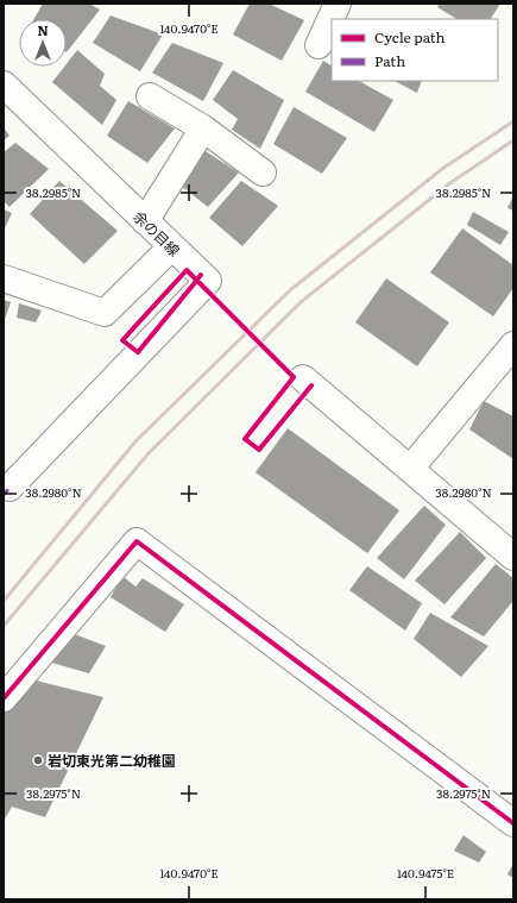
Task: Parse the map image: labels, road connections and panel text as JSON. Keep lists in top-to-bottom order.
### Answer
{
  "streets": {
    "street": ["余の目線"]
  },
  "places": ["岩切東光第二幼稚園"],
  "legend": ["Cycle path", "Path"],
  "north": "top",
  "coordinates": [
    "140.9470°E",
    "38.2985°N",
    "38.2980°N",
    "38.2975°N",
    "140.9475°E"
  ]
}
